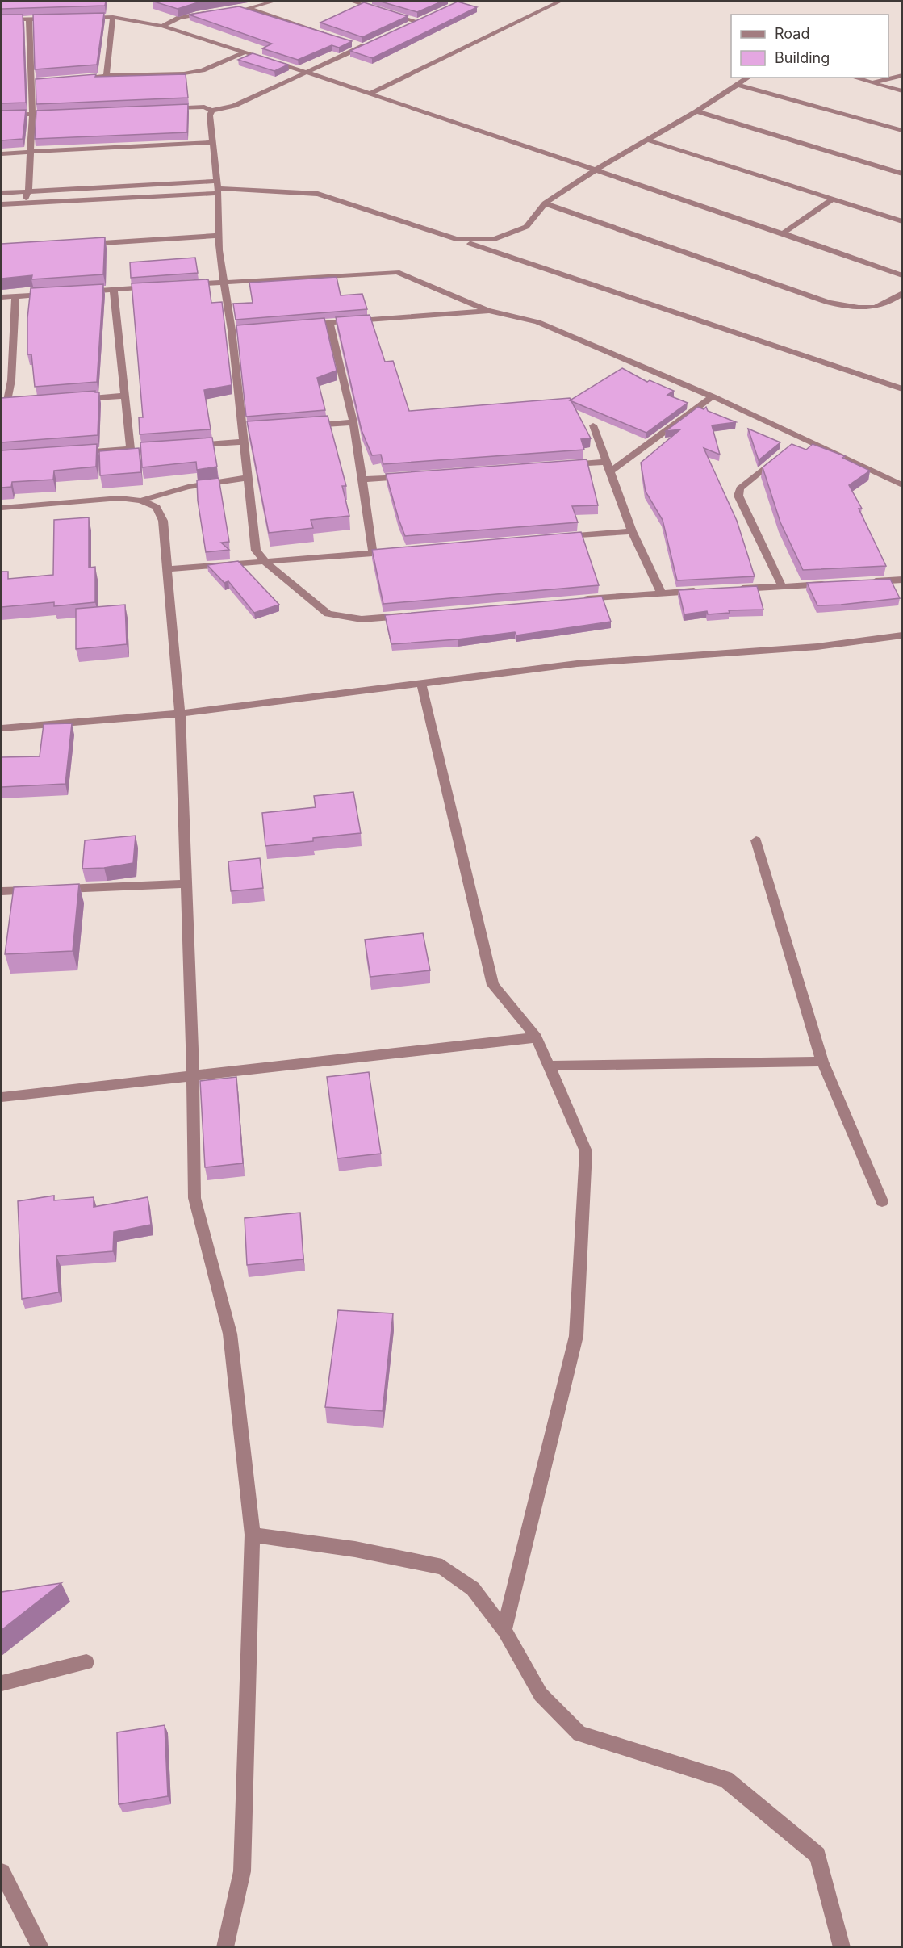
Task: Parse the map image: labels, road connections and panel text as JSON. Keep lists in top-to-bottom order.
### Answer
{
  "legend": ["Road", "Building"]
}
